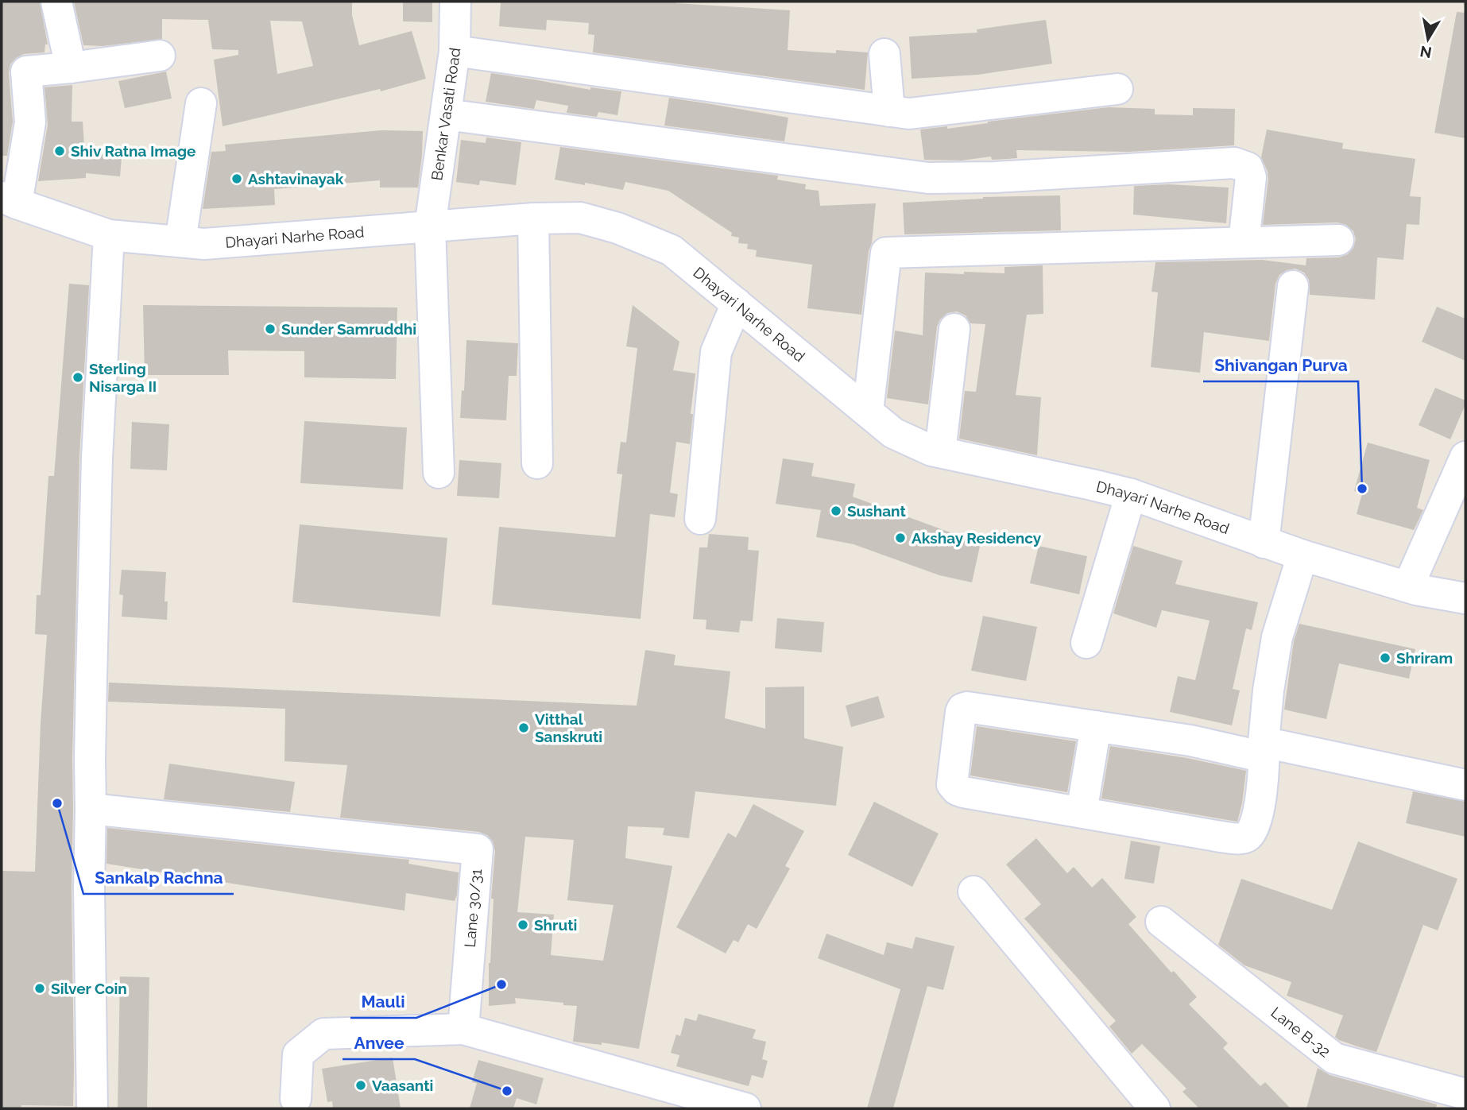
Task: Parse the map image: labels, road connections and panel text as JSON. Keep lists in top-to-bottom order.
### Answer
{
  "streets": {
    "street": [
      "Benkar Vasati Road",
      "Dhayari Narhe Road",
      "Lane 30/31",
      "Lane B-32"
    ]
  },
  "crossings": [
    ["Benkar Vasati Road", "Dhayari Narhe Road"]
  ],
  "places": [
    "Shiv Ratna Image",
    "Ashtavinayak",
    "Sunder Samruddhi",
    "Sterling Nisarga II",
    "Shivangan Purva",
    "Sushant",
    "Akshay Residency",
    "Shriram",
    "Vitthal Sanskruti",
    "Sankalp Rachna",
    "Shruti",
    "Mauli",
    "Silver Coin",
    "Vaasanti",
    "Anvee"
  ],
  "north": "bottom"
}
